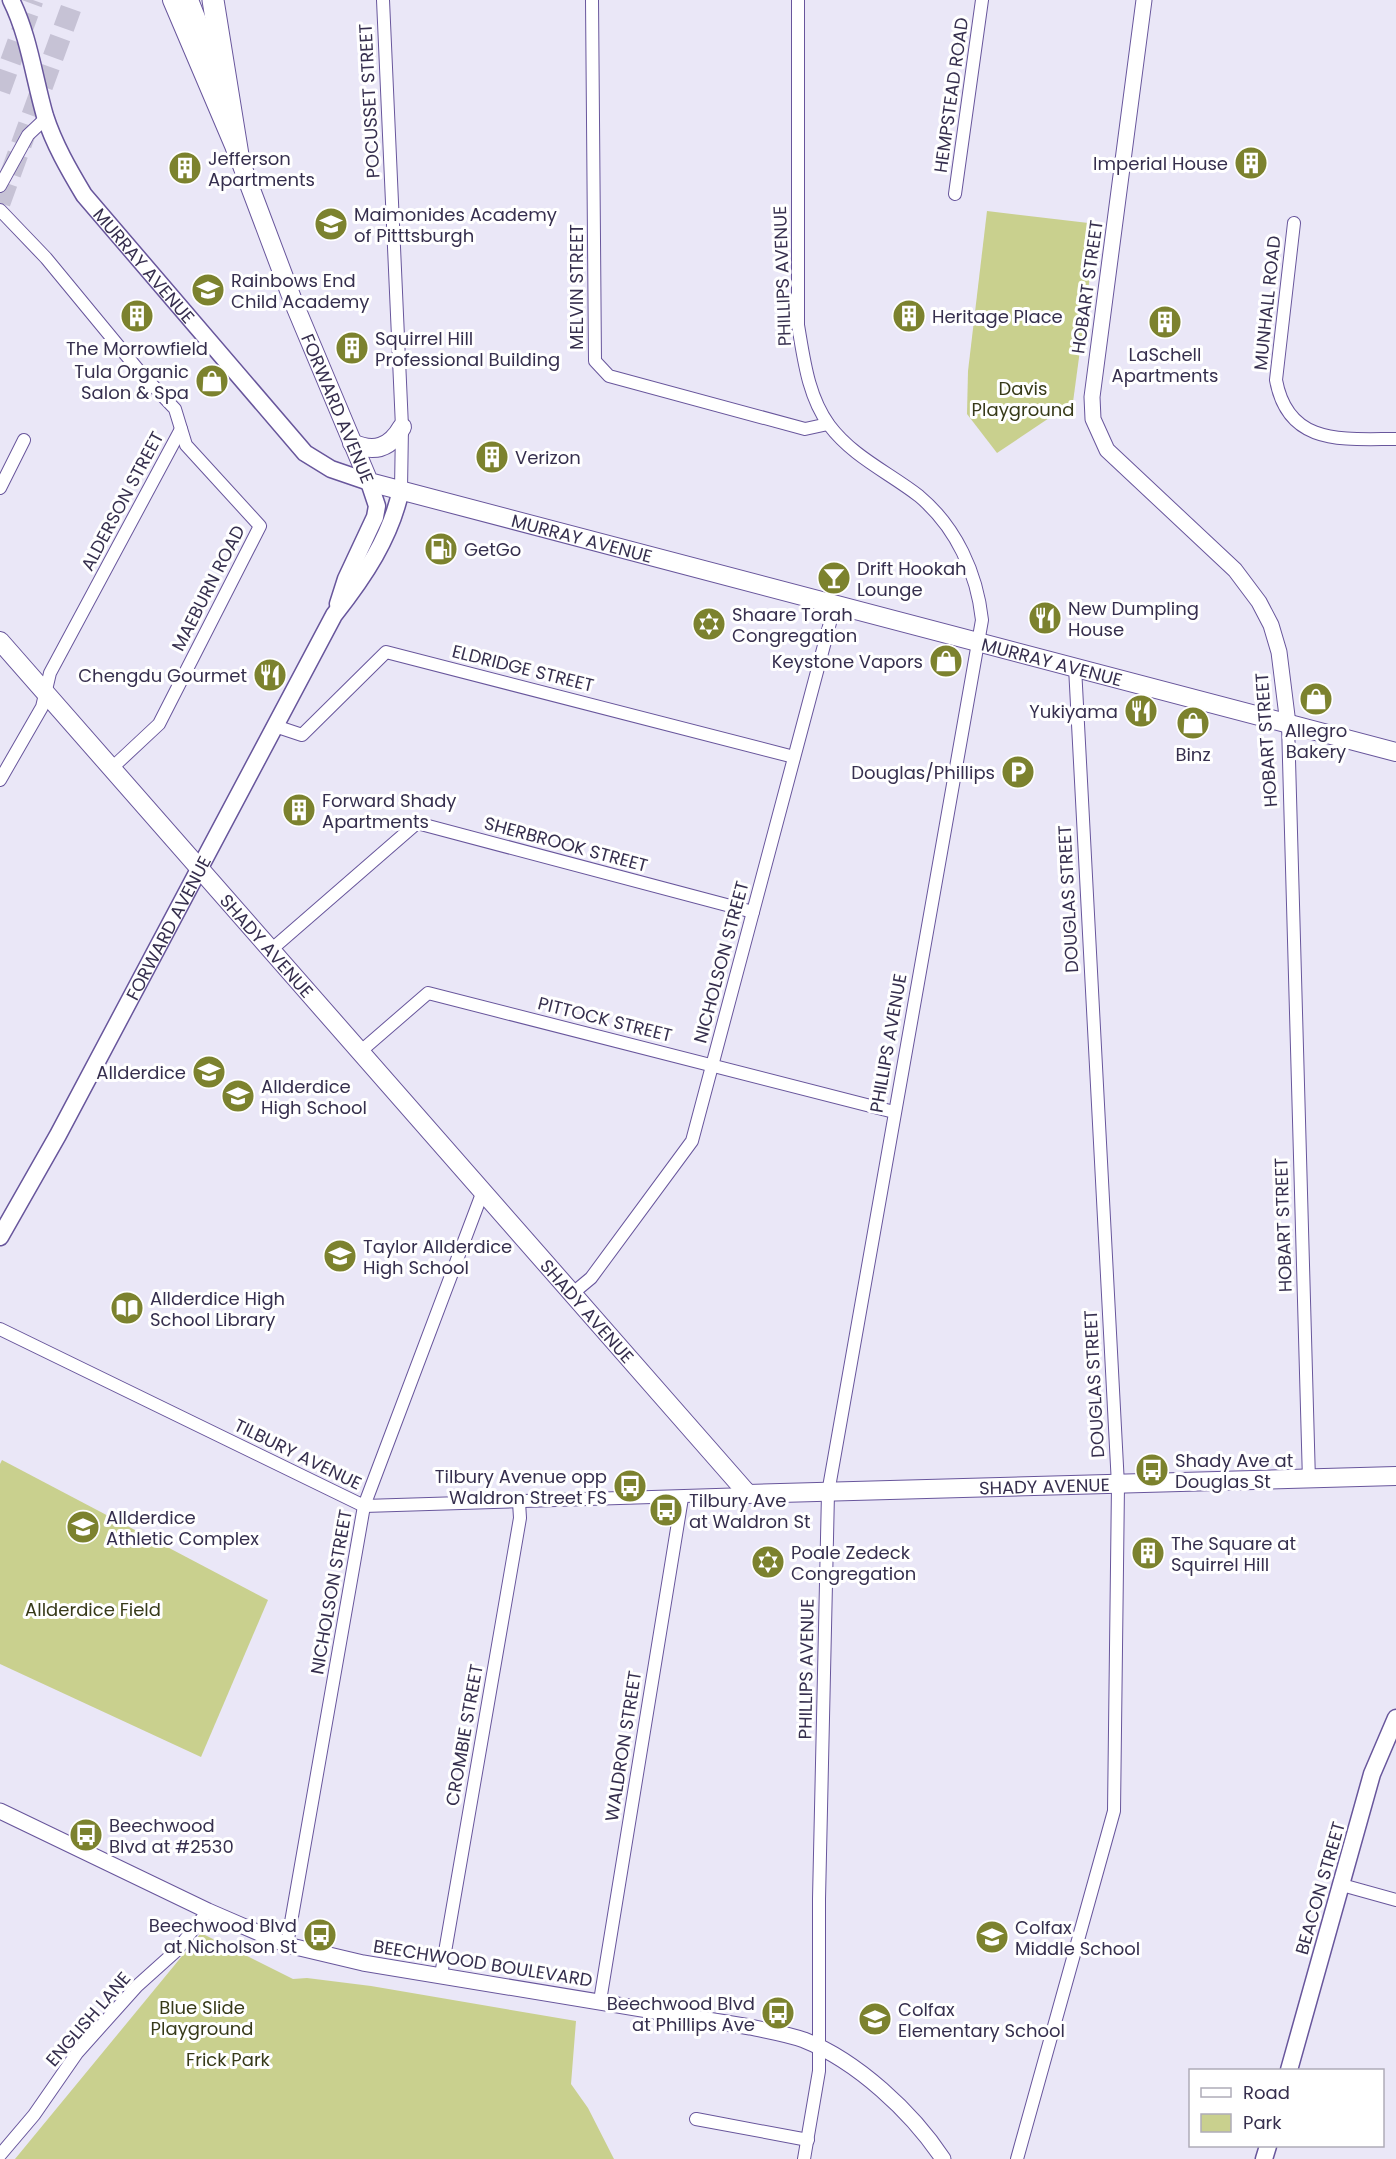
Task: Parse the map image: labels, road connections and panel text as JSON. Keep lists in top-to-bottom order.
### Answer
{
  "streets": {
    "main road": [
      "MURRAY AVENUE",
      "FORWARD AVENUE",
      "SHADY AVENUE",
      "BEACON STREET"
    ],
    "street": [
      "HEMPSTEAD ROAD",
      "POCUSSET STREET",
      "PHILLIPS AVENUE",
      "MELVIN STREET",
      "HOBART STREET",
      "MUNHALL ROAD",
      "ALDERSON STREET",
      "MAEBURN ROAD",
      "ELDRIDGE STREET",
      "SHERBROOK STREET",
      "DOUGLAS STREET",
      "NICHOLSON STREET",
      "PITTOCK STREET",
      "TILBURY AVENUE",
      "CROMBIE STREET",
      "WALDRON STREET",
      "BEECHWOOD BOULEVARD",
      "ENGLISH LANE"
    ]
  },
  "crossings": [
    ["POCUSSET STREET", "MURRAY AVENUE"],
    ["POCUSSET STREET", "FORWARD AVENUE"],
    ["MURRAY AVENUE", "PHILLIPS AVENUE"],
    ["MURRAY AVENUE", "HOBART STREET"],
    ["MURRAY AVENUE", "FORWARD AVENUE"],
    ["MURRAY AVENUE", "DOUGLAS STREET"],
    ["MURRAY AVENUE", "NICHOLSON STREET"],
    ["PHILLIPS AVENUE", "MELVIN STREET"],
    ["PHILLIPS AVENUE", "SHADY AVENUE"],
    ["PHILLIPS AVENUE", "PITTOCK STREET"],
    ["PHILLIPS AVENUE", "BEECHWOOD BOULEVARD"],
    ["HOBART STREET", "SHADY AVENUE"],
    ["FORWARD AVENUE", "ELDRIDGE STREET"],
    ["FORWARD AVENUE", "SHADY AVENUE"],
    ["ALDERSON STREET", "MAEBURN ROAD"],
    ["ALDERSON STREET", "SHADY AVENUE"],
    ["MAEBURN ROAD", "SHADY AVENUE"],
    ["ELDRIDGE STREET", "NICHOLSON STREET"],
    ["SHERBROOK STREET", "SHADY AVENUE"],
    ["SHERBROOK STREET", "NICHOLSON STREET"],
    ["DOUGLAS STREET", "SHADY AVENUE"],
    ["SHADY AVENUE", "NICHOLSON STREET"],
    ["SHADY AVENUE", "PITTOCK STREET"],
    ["SHADY AVENUE", "TILBURY AVENUE"],
    ["NICHOLSON STREET", "PITTOCK STREET"],
    ["NICHOLSON STREET", "TILBURY AVENUE"],
    ["NICHOLSON STREET", "BEECHWOOD BOULEVARD"],
    ["TILBURY AVENUE", "CROMBIE STREET"],
    ["TILBURY AVENUE", "WALDRON STREET"],
    ["CROMBIE STREET", "BEECHWOOD BOULEVARD"],
    ["WALDRON STREET", "BEECHWOOD BOULEVARD"],
    ["BEECHWOOD BOULEVARD", "ENGLISH LANE"]
  ],
  "parks": [
    "Davis Playground",
    "Allderdice Field",
    "Blue Slide Playground",
    "Frick Park"
  ],
  "places": {
    "building": [
      "Imperial House",
      "Jefferson Apartments",
      "The Morrowfield",
      "Heritage Place",
      "LaSchell Apartments",
      "Squirrel Hill Professional Building",
      "Verizon",
      "Forward Shady Apartments",
      "The Square at Squirrel Hill"
    ],
    "school or university": [
      "Maimonides Academy of Pitttsburgh",
      "Rainbows End Child Academy",
      "Allderdice",
      "Allderdice High School",
      "Taylor Allderdice High School",
      "Allderdice Athletic Complex",
      "Colfax Middle School",
      "Colfax Elementary School"
    ],
    "shop": [
      "Tula Organic Salon & Spa",
      "Keystone Vapors",
      "Allegro Bakery",
      "Binz"
    ],
    "fuel station": ["GetGo"],
    "bar": ["Drift Hookah Lounge"],
    "restaurant": ["New Dumpling House", "Chengdu Gourmet", "Yukiyama"],
    "synagogue": ["Shaare Torah Congregation", "Poale Zedeck Congregation"],
    "parking": ["Douglas/Phillips"],
    "library": ["Allderdice High School Library"],
    "bus stop": [
      "Shady Ave at Douglas St",
      "Tilbury Avenue opp Waldron Street FS",
      "Tilbury Ave at Waldron St",
      "Beechwood Blvd at #2530",
      "Beechwood Blvd at Nicholson St",
      "Beechwood Blvd at Phillips Ave"
    ]
  },
  "legend": ["Road", "Park"]
}
